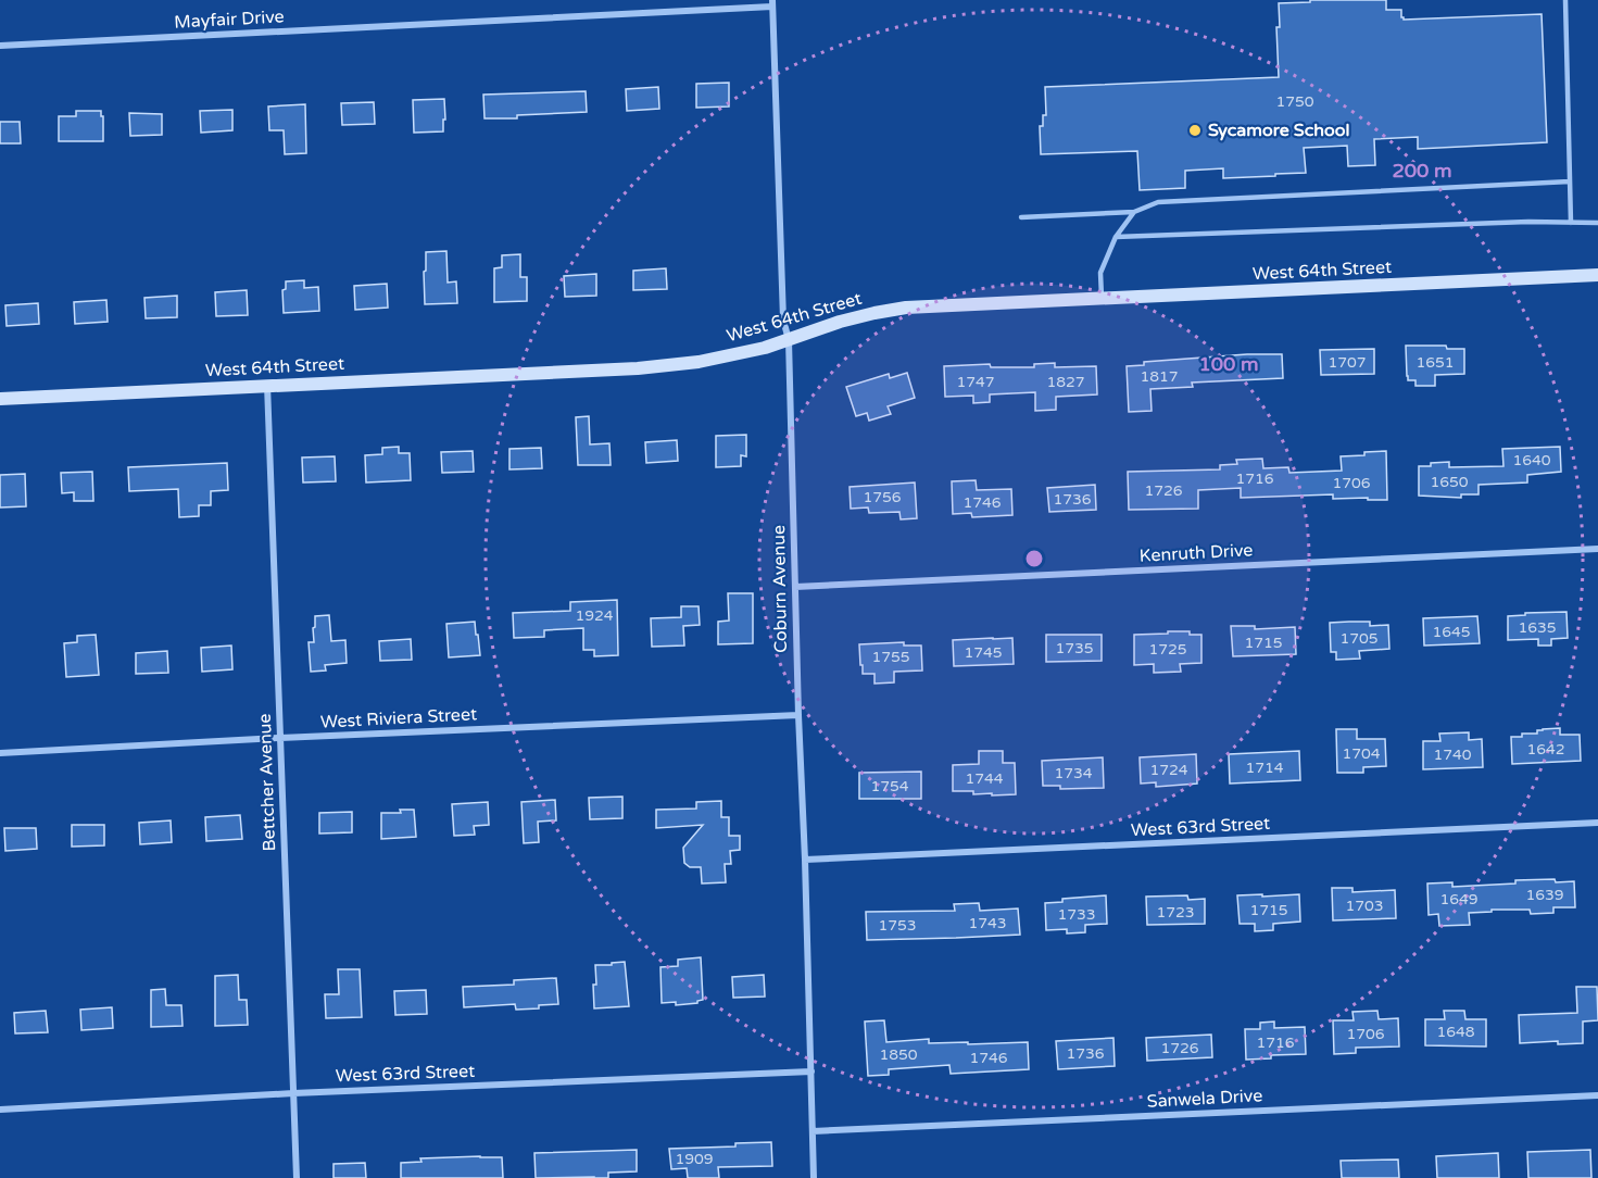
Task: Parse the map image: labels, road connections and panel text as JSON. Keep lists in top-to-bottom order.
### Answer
{
  "streets": {
    "street": [
      "Mayfair Drive",
      "West 64th Street",
      "Kenruth Drive",
      "Coburn Avenue",
      "West Riviera Street",
      "Bettcher Avenue",
      "West 63rd Street",
      "Sanwela Drive"
    ]
  },
  "crossings": [
    ["Mayfair Drive", "Coburn Avenue"],
    ["West 64th Street", "Coburn Avenue"],
    ["West 64th Street", "Bettcher Avenue"],
    ["Kenruth Drive", "Coburn Avenue"],
    ["Coburn Avenue", "West Riviera Street"],
    ["Coburn Avenue", "West 63rd Street"],
    ["Coburn Avenue", "Sanwela Drive"],
    ["West Riviera Street", "Bettcher Avenue"],
    ["Bettcher Avenue", "West 63rd Street"]
  ],
  "places": ["Sycamore School"],
  "house_numbers": [
    "1750",
    "1707",
    "1651",
    "1817",
    "1747",
    "1827",
    "1640",
    "1716",
    "1650",
    "1706",
    "1726",
    "1756",
    "1736",
    "1746",
    "1924",
    "1635",
    "1645",
    "1705",
    "1715",
    "1735",
    "1725",
    "1745",
    "1755",
    "1642",
    "1704",
    "1740",
    "1714",
    "1724",
    "1734",
    "1744",
    "1754",
    "1639",
    "1649",
    "1703",
    "1715",
    "1723",
    "1733",
    "1743",
    "1753",
    "1648",
    "1706",
    "1716",
    "1726",
    "1736",
    "1850",
    "1746",
    "1909"
  ],
  "rings": ["200 m", "100 m"]
}
